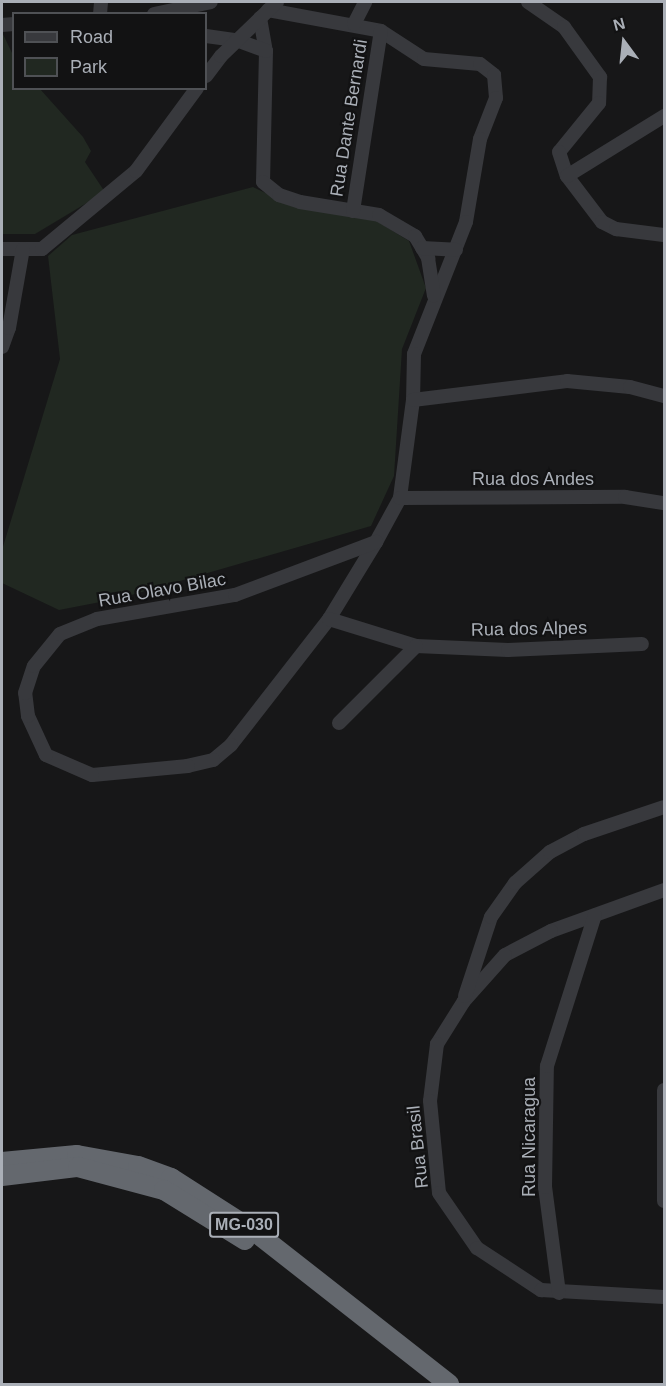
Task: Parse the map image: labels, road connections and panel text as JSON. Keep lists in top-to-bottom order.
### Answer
{
  "streets": {
    "highway": ["MG-030"],
    "street": [
      "Rua Dante Bernardi",
      "Rua dos Andes",
      "Rua Olavo Bilac",
      "Rua dos Alpes",
      "Rua Nicaragua",
      "Rua Brasil"
    ]
  },
  "crossings": [
    ["Rua Olavo Bilac", "Rua dos Alpes"],
    ["Rua Nicaragua", "Rua Brasil"]
  ],
  "legend": ["Road", "Park"],
  "north": "top"
}
